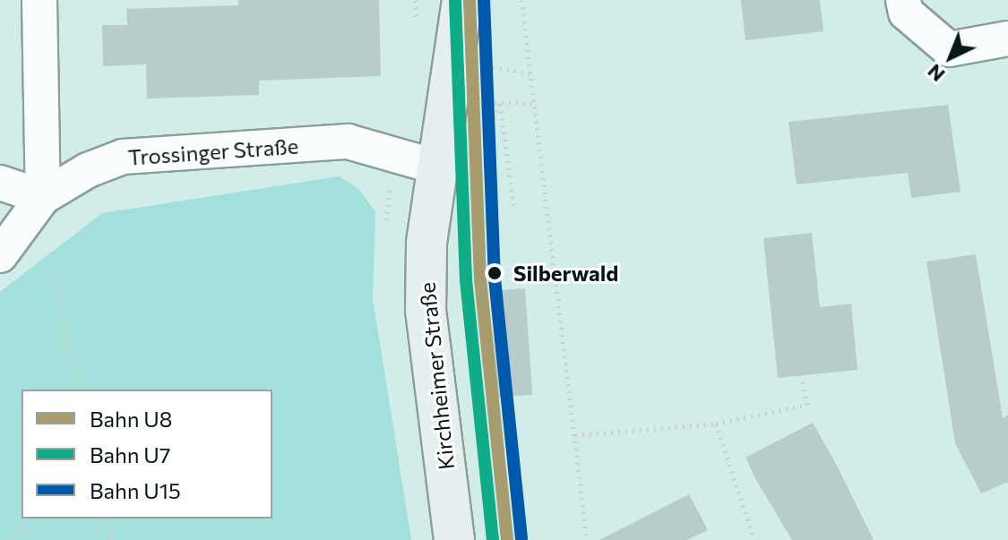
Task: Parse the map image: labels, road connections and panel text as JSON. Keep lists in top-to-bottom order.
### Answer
{
  "streets": {
    "main road": ["Kirchheimer Straße"],
    "street": ["Trossinger Straße"]
  },
  "crossings": [
    ["Trossinger Straße", "Kirchheimer Straße"]
  ],
  "places": ["Silberwald"],
  "lines": ["rail line U8", "rail line U15", "rail line U7"],
  "legend": ["Bahn U8", "Bahn U7", "Bahn U15"],
  "north": "bottom left"
}
